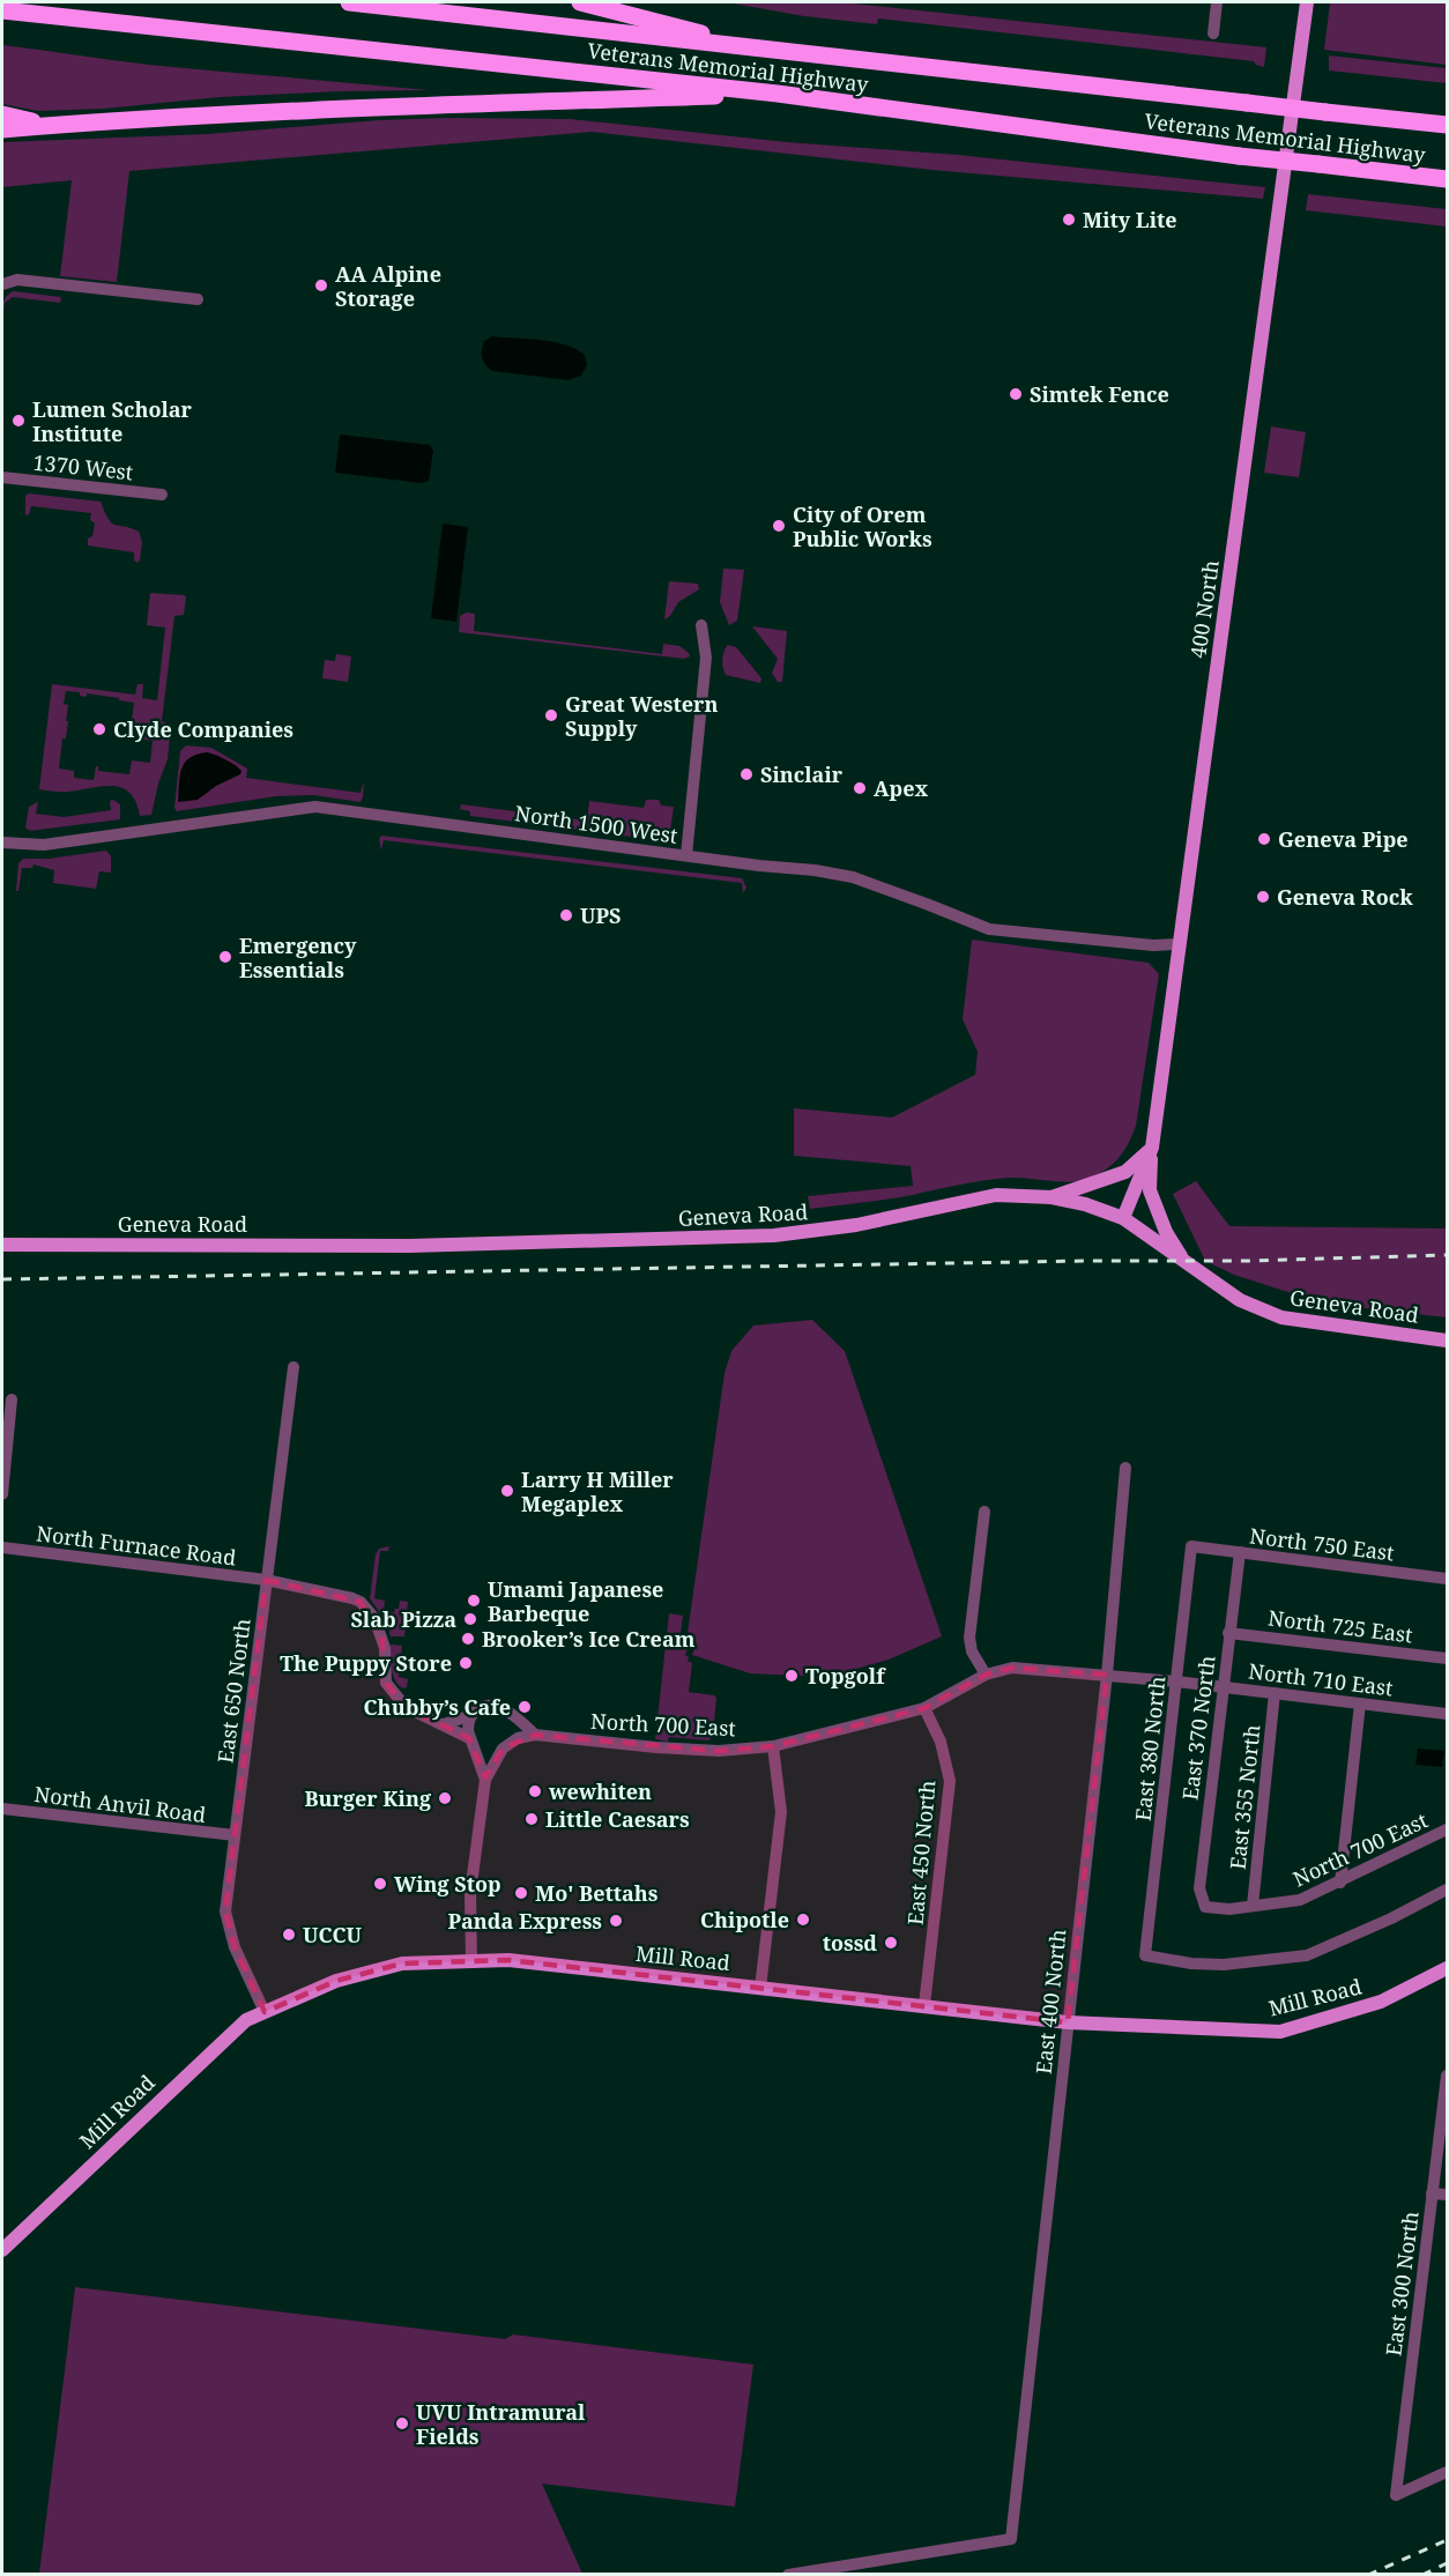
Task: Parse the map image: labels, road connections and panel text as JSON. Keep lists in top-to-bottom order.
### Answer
{
  "streets": {
    "highway": ["Veterans Memorial Highway"],
    "main road": ["400 North", "Geneva Road", "Mill Road"],
    "street": [
      "1370 West",
      "North 1500 West",
      "North 750 East",
      "North Furnace Road",
      "North 725 East",
      "North 710 East",
      "East 650 North",
      "North 700 East",
      "East 370 North",
      "East 380 North",
      "East 355 North",
      "North Anvil Road",
      "East 450 North",
      "East 400 North",
      "East 300 North"
    ]
  },
  "crossings": [
    ["400 North", "North 1500 West"],
    ["400 North", "Geneva Road"],
    ["North 750 East", "East 370 North"],
    ["North 750 East", "East 380 North"],
    ["North Furnace Road", "East 650 North"],
    ["North 725 East", "East 370 North"],
    ["North 710 East", "North 700 East"],
    ["North 710 East", "East 370 North"],
    ["North 710 East", "East 380 North"],
    ["North 710 East", "East 355 North"],
    ["North 710 East", "East 400 North"],
    ["East 650 North", "North Anvil Road"],
    ["East 650 North", "Mill Road"],
    ["North 700 East", "East 370 North"],
    ["North 700 East", "East 355 North"],
    ["North 700 East", "East 450 North"],
    ["North 700 East", "East 400 North"],
    ["East 450 North", "Mill Road"],
    ["Mill Road", "East 400 North"]
  ],
  "places": [
    "Mity Lite",
    "AA Alpine Storage",
    "Simtek Fence",
    "Lumen Scholar Institute",
    "City of Orem Public Works",
    "Great Western Supply",
    "Clyde Companies",
    "Sinclair",
    "Apex",
    "Geneva Pipe",
    "Geneva Rock",
    "UPS",
    "Emergency Essentials",
    "Larry H Miller Megaplex",
    "Umami Japanese Barbeque",
    "Slab Pizza",
    "Brooker’s Ice Cream",
    "The Puppy Store",
    "Topgolf",
    "Chubby’s Cafe",
    "wewhiten",
    "Burger King",
    "Little Caesars",
    "Wing Stop",
    "Mo' Bettahs",
    "Chipotle",
    "Panda Express",
    "UCCU",
    "tossd",
    "UVU Intramural Fields"
  ]
}
